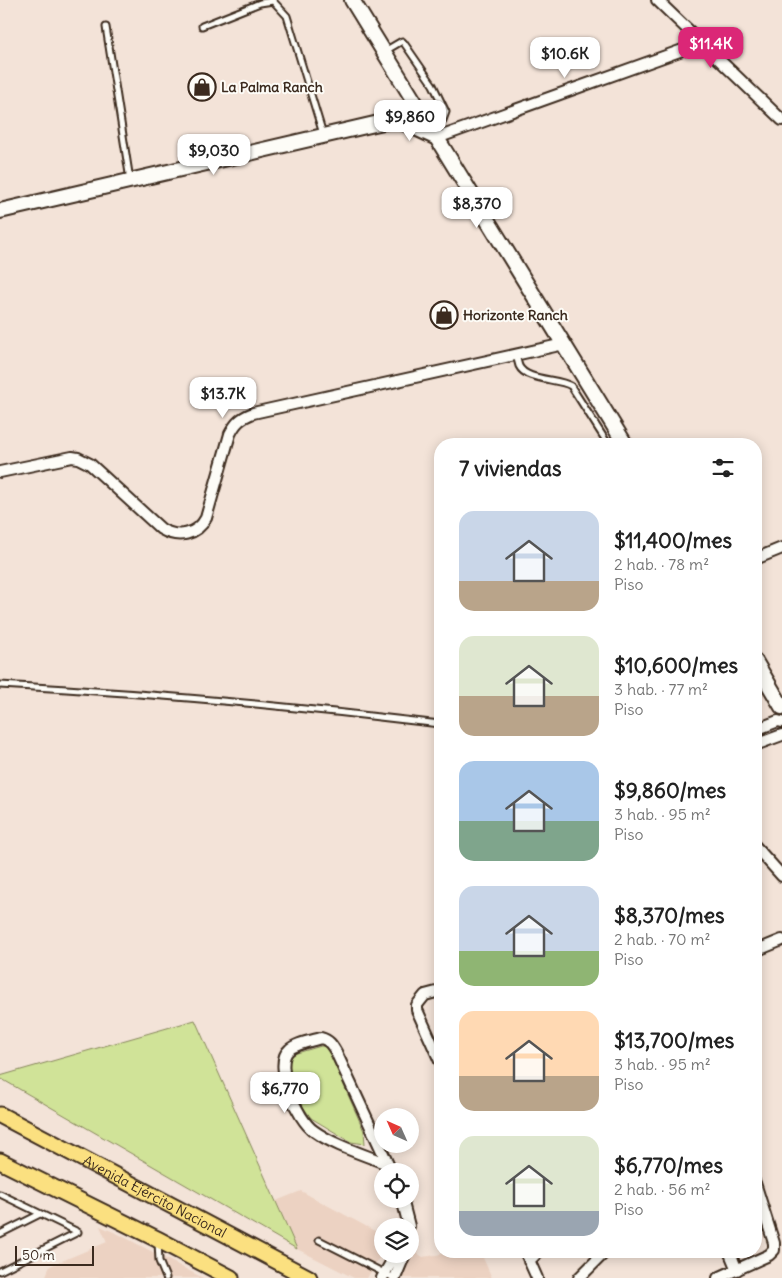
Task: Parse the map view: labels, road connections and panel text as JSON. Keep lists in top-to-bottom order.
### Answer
{
  "streets": {
    "main road": ["Avenida Ejército Nacional"]
  },
  "places": {
    "shop": ["La Palma Ranch", "Horizonte Ranch"]
  },
  "scale_bar": "50 m",
  "north": "top left",
  "page": {
    "price": [
      "$11.4K",
      "$10.6K",
      "$9,860",
      "$9,030",
      "$8,370",
      "$13.7K",
      "$6,770"
    ],
    "heading": "7 viviendas",
    "list": [
      {
        "name": "$11,400/mes",
        "note": "2 hab. · 78 m² · Piso"
      },
      {
        "name": "$10,600/mes",
        "note": "3 hab. · 77 m² · Piso"
      },
      {
        "name": "$9,860/mes",
        "note": "3 hab. · 95 m² · Piso"
      },
      {
        "name": "$8,370/mes",
        "note": "2 hab. · 70 m² · Piso"
      },
      {
        "name": "$13,700/mes",
        "note": "3 hab. · 95 m² · Piso"
      },
      {
        "name": "$6,770/mes",
        "note": "2 hab. · 56 m² · Piso"
      }
    ],
    "scale": "50 m"
  }
}
